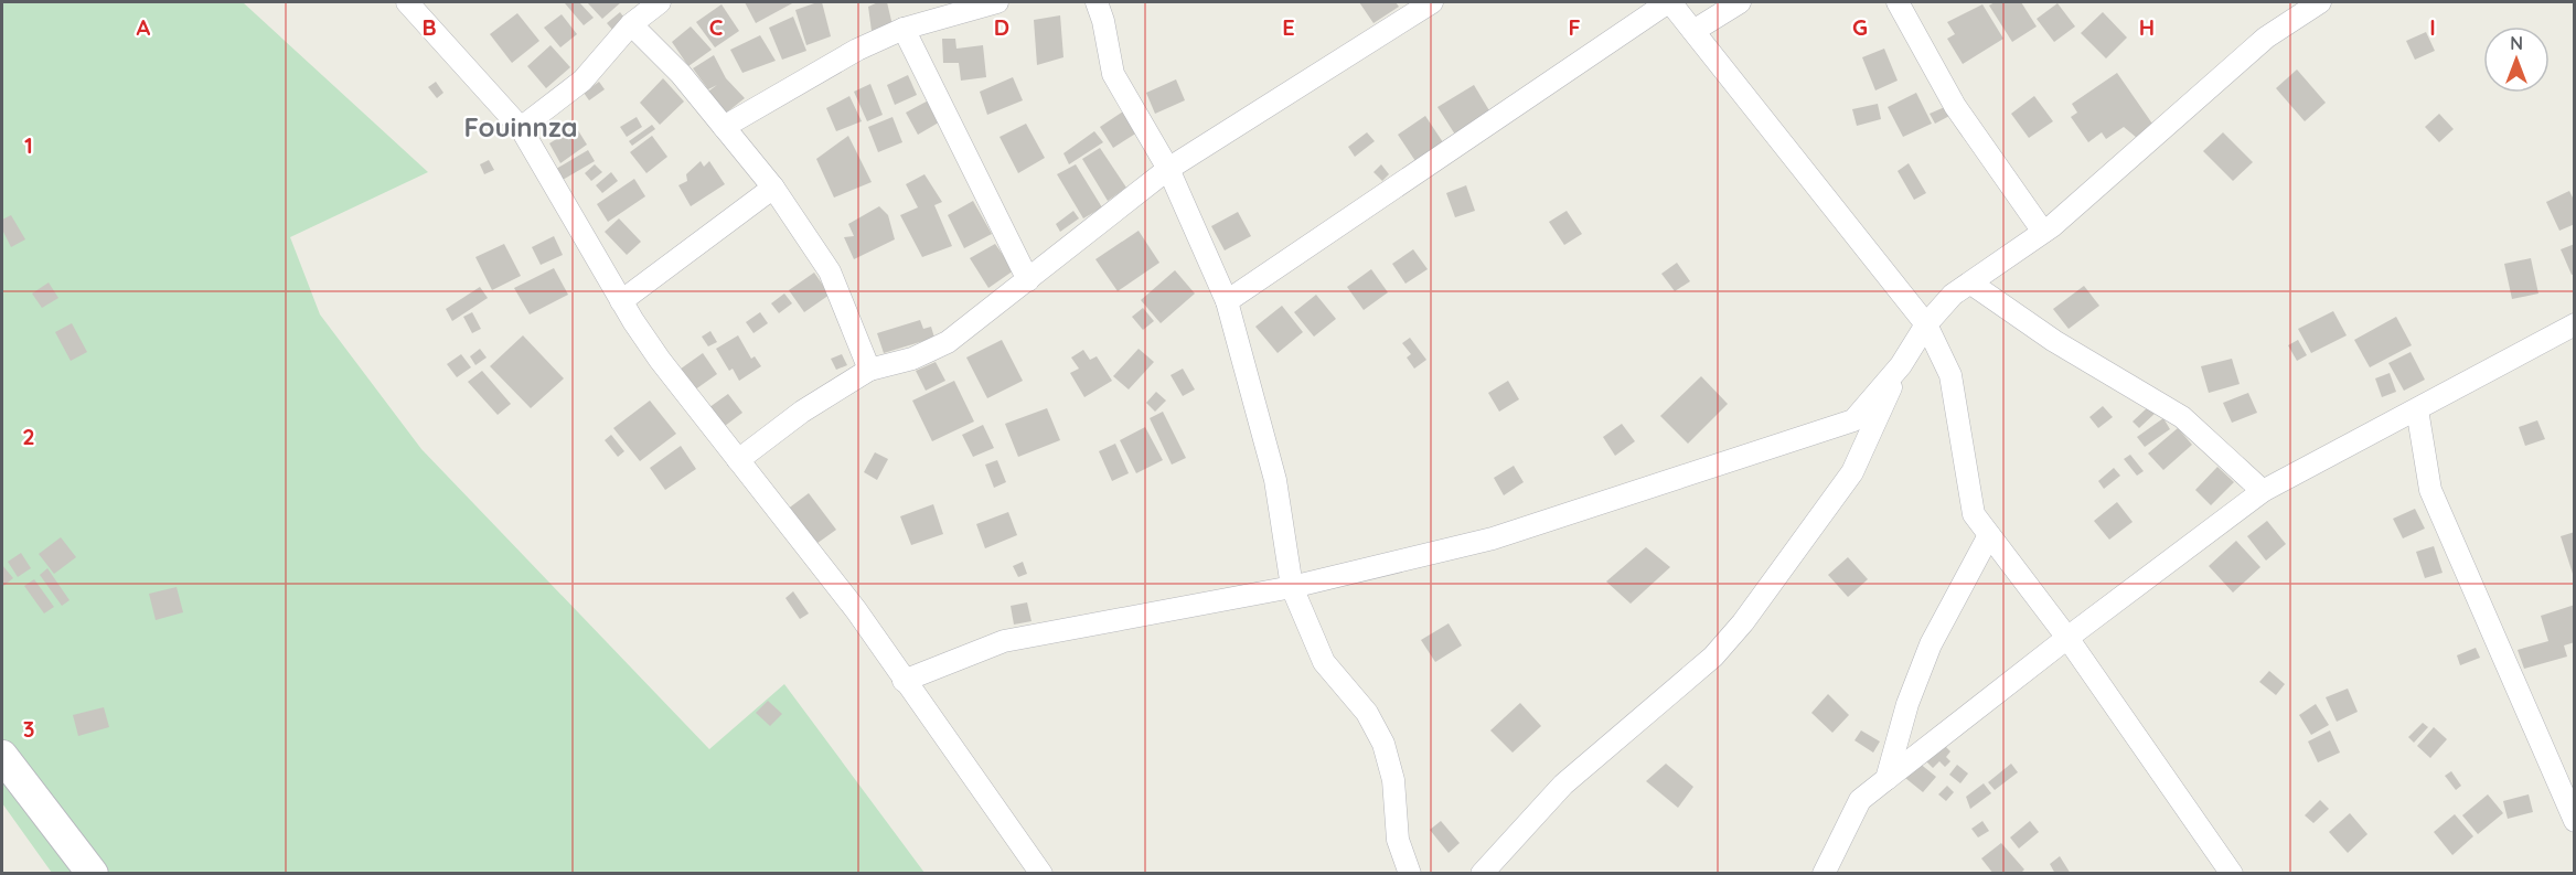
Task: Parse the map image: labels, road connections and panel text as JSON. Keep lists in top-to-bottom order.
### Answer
{
  "districts": ["Fouinnza"],
  "north": "top",
  "grid": {
    "columns": [
      "A",
      "B",
      "C",
      "D",
      "E",
      "F",
      "G",
      "H",
      "I"
    ],
    "rows": ["1", "2", "3"]
  }
}
